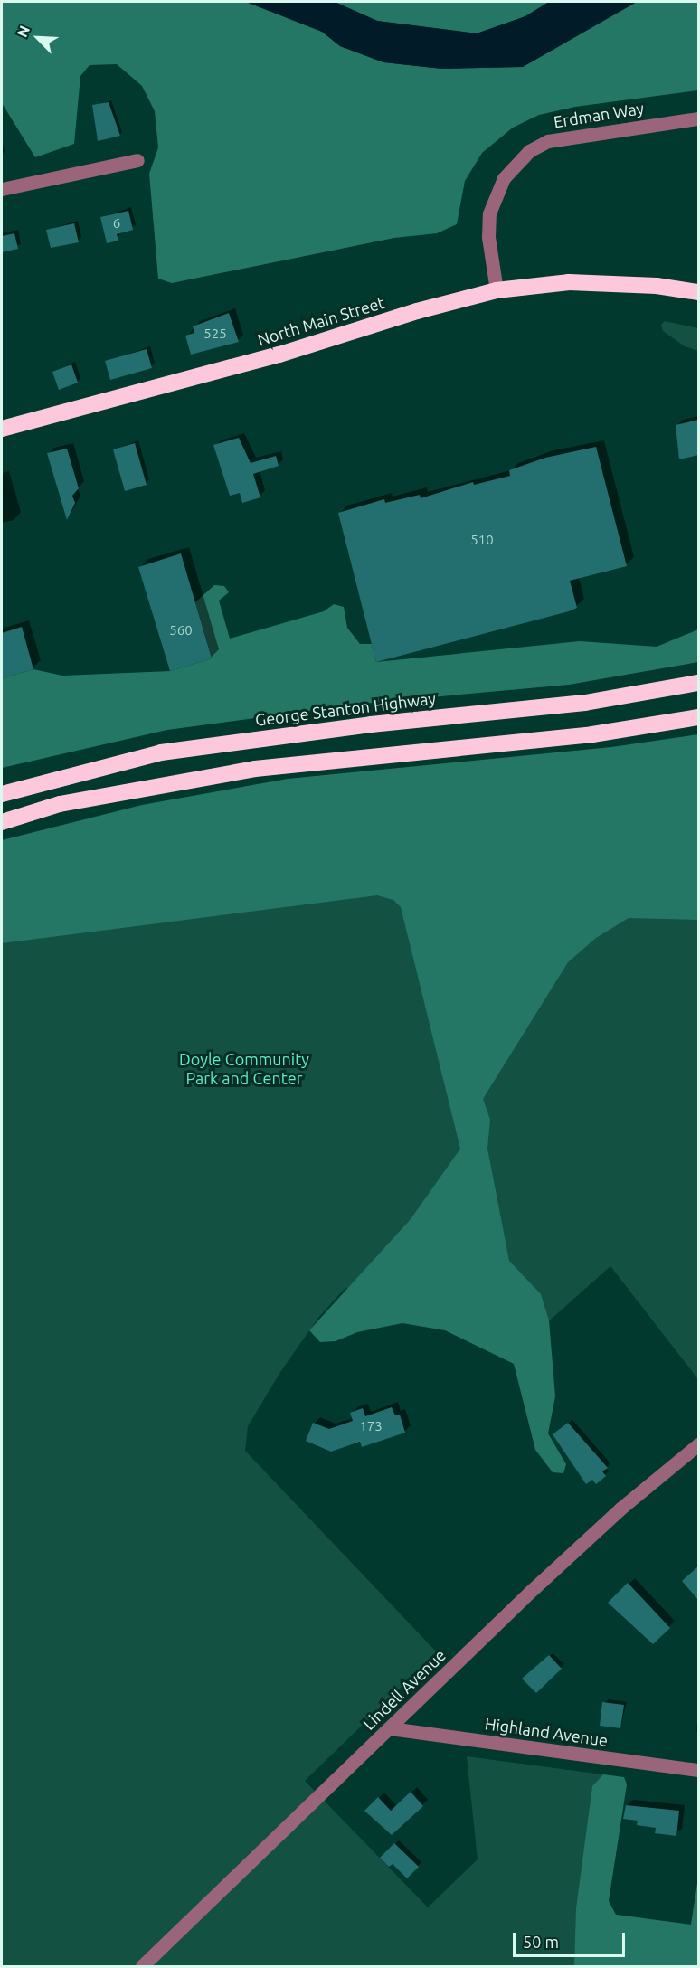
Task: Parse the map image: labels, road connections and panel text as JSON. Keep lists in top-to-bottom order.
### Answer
{
  "streets": {
    "highway": ["North Main Street", "George Stanton Highway"],
    "street": ["Erdman Way", "Lindell Avenue", "Highland Avenue"]
  },
  "crossings": [
    ["Erdman Way", "North Main Street"],
    ["Lindell Avenue", "Highland Avenue"]
  ],
  "parks": ["Doyle Community Park and Center"],
  "house_numbers": [
    "6",
    "525",
    "510",
    "560",
    "173"
  ],
  "scale_bar": "50 m",
  "north": "top left"
}
